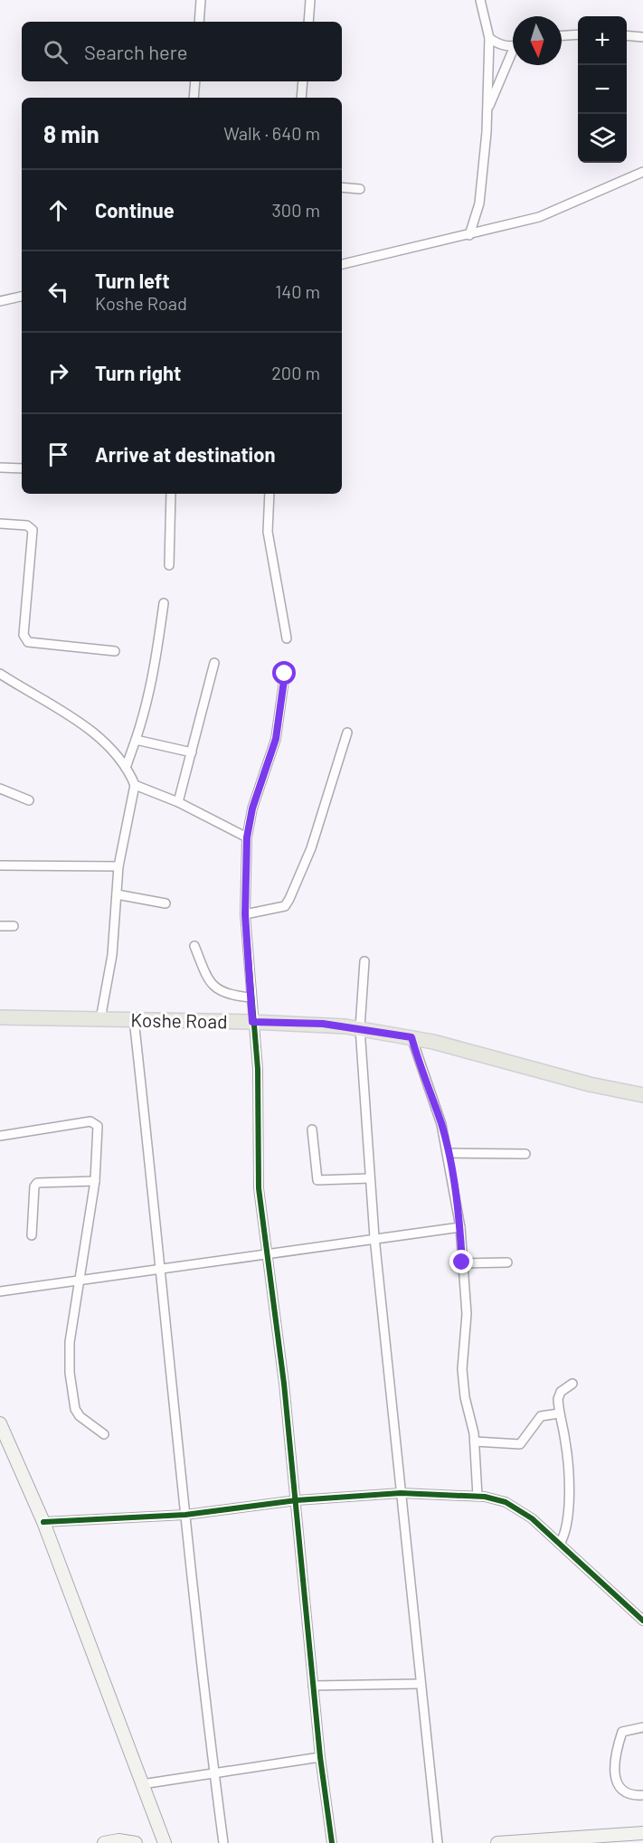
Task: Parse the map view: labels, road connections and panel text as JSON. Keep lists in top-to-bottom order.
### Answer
{
  "streets": {
    "main road": ["Koshe Road"]
  },
  "north": "bottom",
  "page": {
    "map_buttons": ["+", "−"],
    "search": "Search here",
    "heading": ["8 min", "Walk · 640 m"],
    "list": [
      ["Continue", "300 m"],
      ["Turn left", "Koshe Road", "140 m"],
      ["Turn right", "200 m"],
      "Arrive at destination"
    ]
  }
}
